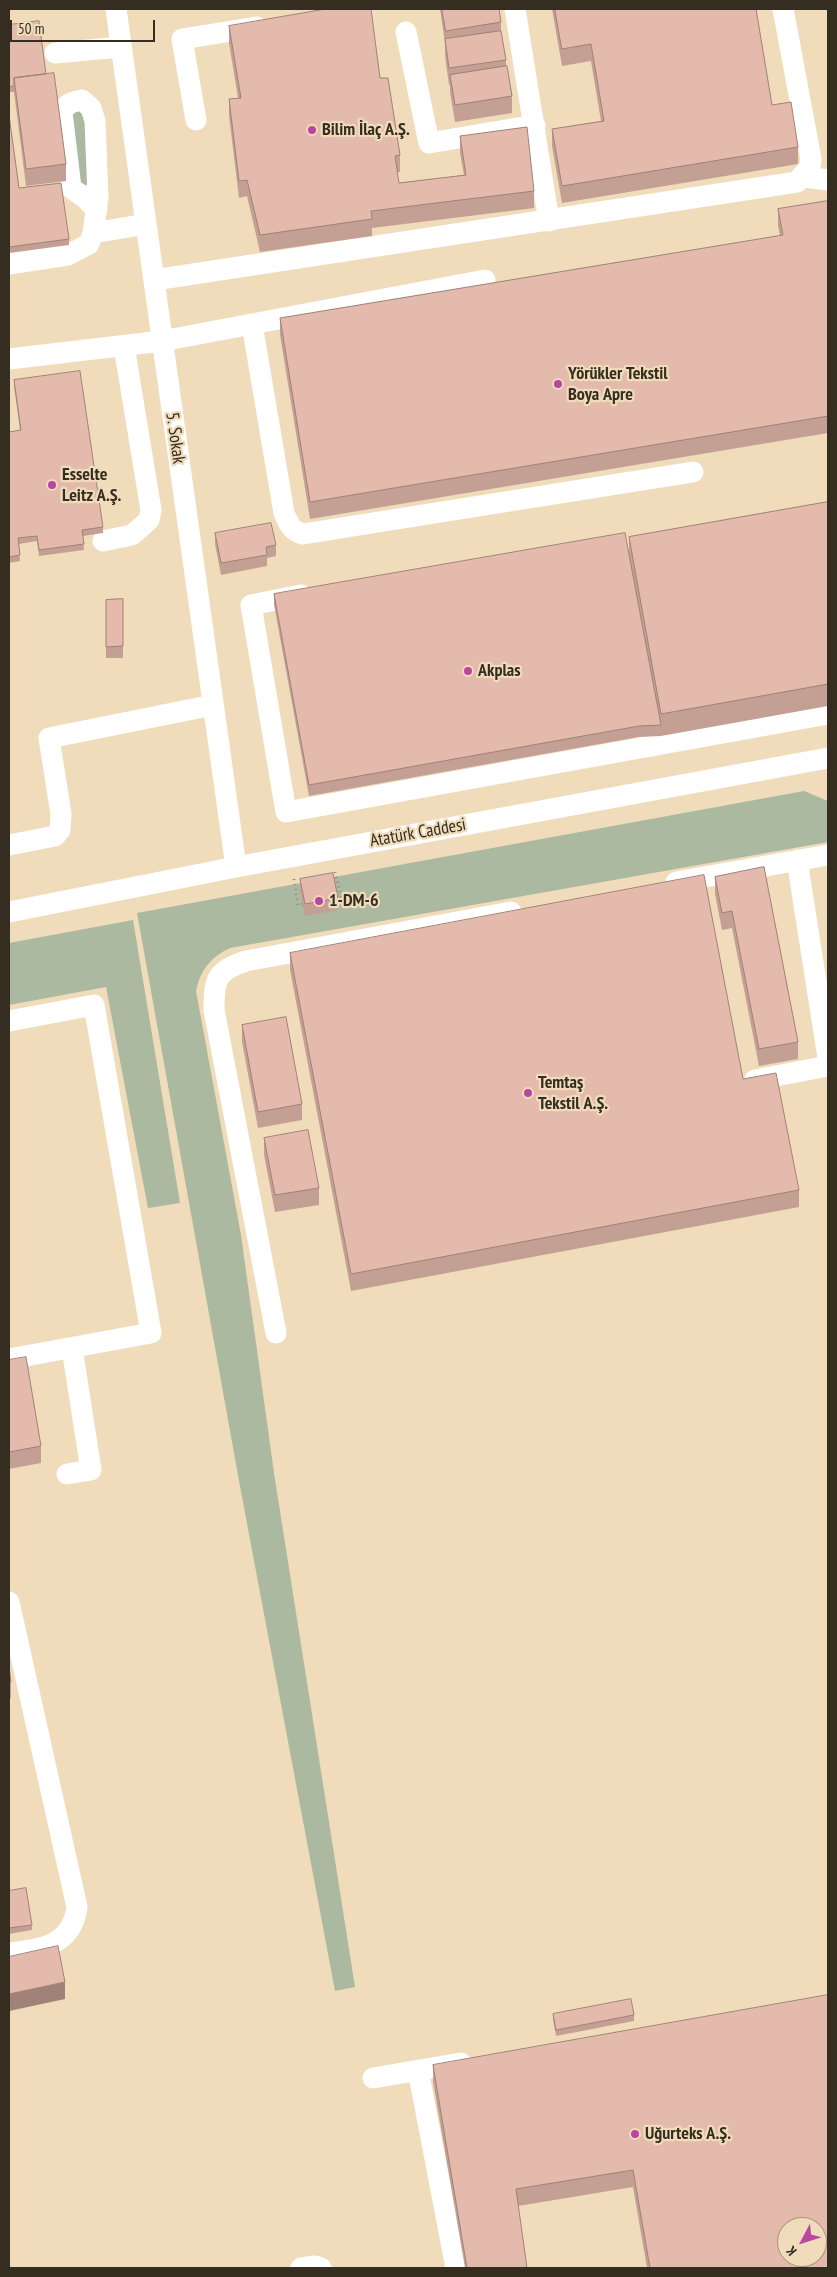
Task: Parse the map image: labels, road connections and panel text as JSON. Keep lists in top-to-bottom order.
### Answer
{
  "streets": {
    "street": ["5. Sokak", "Atatürk Caddesi"]
  },
  "crossings": [
    ["5. Sokak", "Atatürk Caddesi"]
  ],
  "places": [
    "Bilim İlaç A.Ş.",
    "Yörükler Tekstil Boya Apre",
    "Esselte Leitz A.Ş.",
    "Akplas",
    "1-DM-6",
    "Temtaş Tekstil A.Ş.",
    "Uğurteks A.Ş."
  ],
  "scale_bar": "50 m",
  "north": "bottom left"
}
